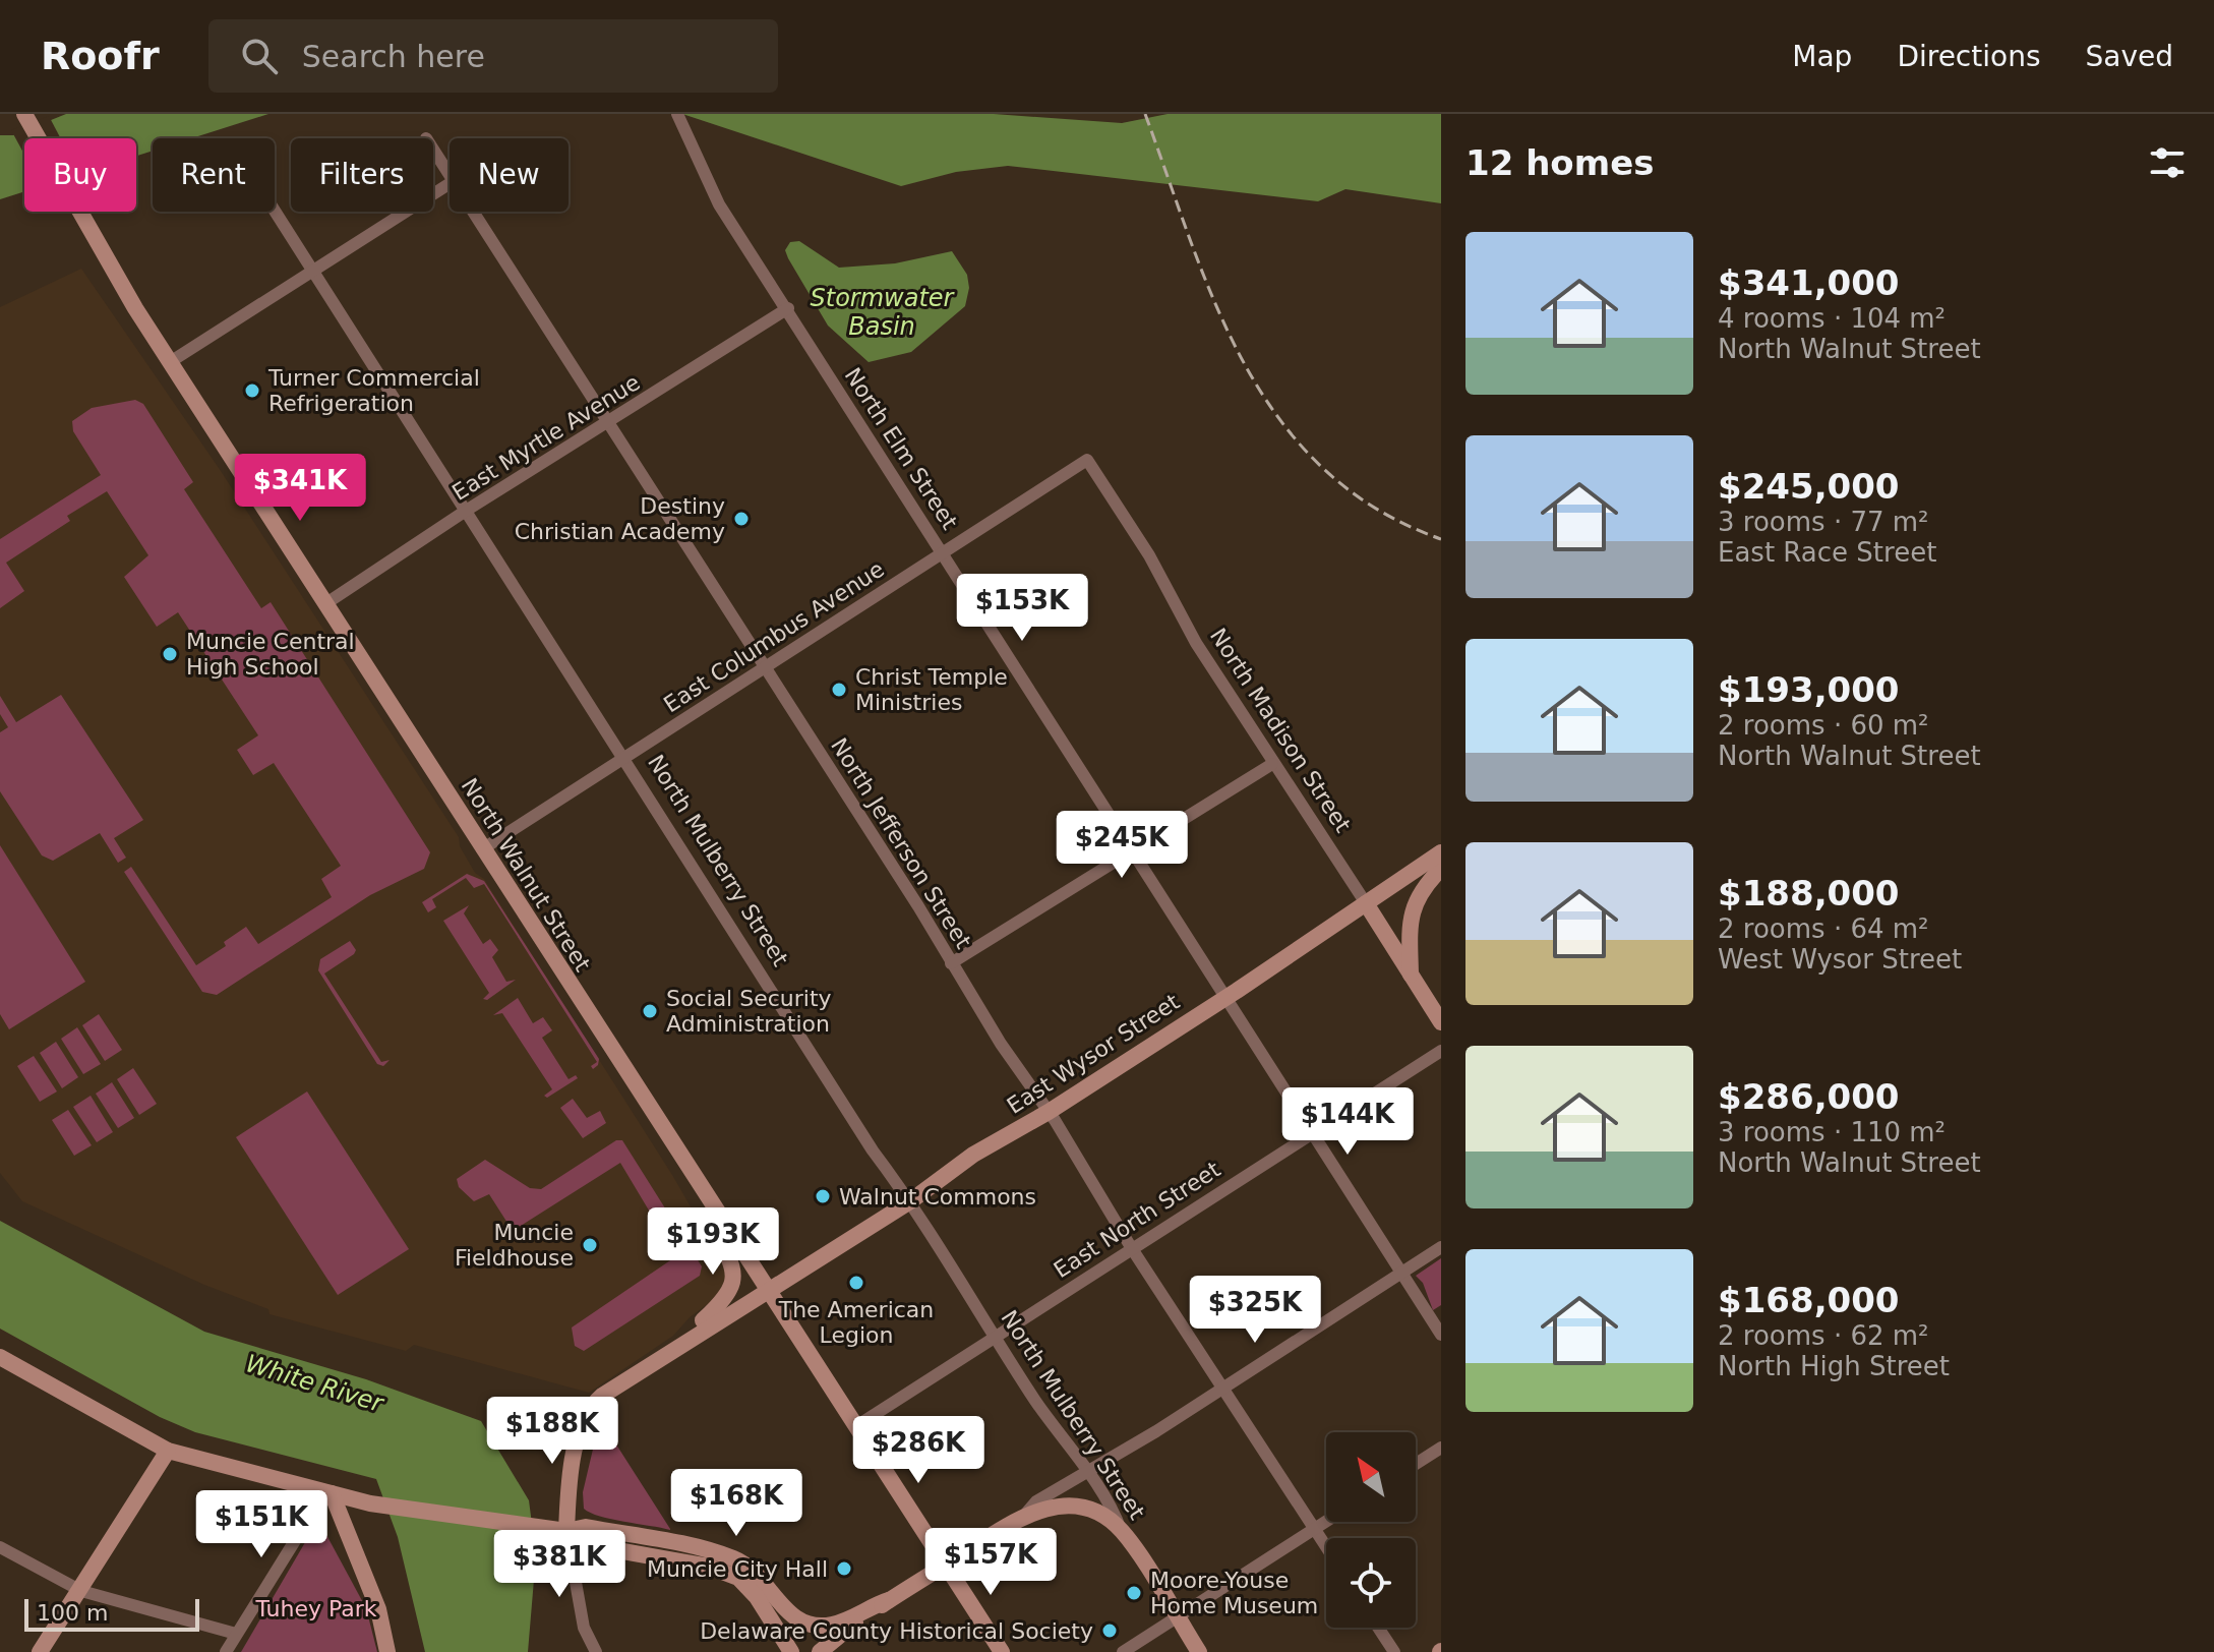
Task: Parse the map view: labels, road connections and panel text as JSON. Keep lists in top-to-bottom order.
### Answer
{
  "streets": {
    "main road": [
      "North Madison Street",
      "North Mulberry Street",
      "North Walnut Street",
      "East Wysor Street"
    ],
    "street": [
      "East Myrtle Avenue",
      "North Elm Street",
      "East Columbus Avenue",
      "North Jefferson Street",
      "East North Street"
    ]
  },
  "crossings": [
    ["East Myrtle Avenue", "North Elm Street"],
    ["East Myrtle Avenue", "North Jefferson Street"],
    ["East Myrtle Avenue", "North Mulberry Street"],
    ["East Myrtle Avenue", "North Walnut Street"],
    ["North Elm Street", "East Columbus Avenue"],
    ["North Elm Street", "East Wysor Street"],
    ["North Elm Street", "East North Street"],
    ["East Columbus Avenue", "North Madison Street"],
    ["East Columbus Avenue", "North Jefferson Street"],
    ["East Columbus Avenue", "North Mulberry Street"],
    ["East Columbus Avenue", "North Walnut Street"],
    ["North Madison Street", "East Wysor Street"],
    ["North Jefferson Street", "East Wysor Street"],
    ["North Jefferson Street", "East North Street"],
    ["North Mulberry Street", "East Wysor Street"],
    ["North Mulberry Street", "East North Street"],
    ["North Walnut Street", "East Wysor Street"],
    ["North Walnut Street", "East North Street"]
  ],
  "water": ["Stormwater Basin", "White River"],
  "parks": ["Tuhey Park"],
  "places": [
    "Turner Commercial Refrigeration",
    "Destiny Christian Academy",
    "Muncie Central High School",
    "Christ Temple Ministries",
    "Social Security Administration",
    "Walnut Commons",
    "Muncie Fieldhouse",
    "The American Legion",
    "Muncie City Hall",
    "Moore-Youse Home Museum",
    "Delaware County Historical Society"
  ],
  "scale_bar": "100 m",
  "north": "top left",
  "page": {
    "header": "Roofr",
    "search": "Search here",
    "nav": ["Map", "Directions", "Saved"],
    "heading": "12 homes",
    "chip": [
      "Buy",
      "Rent",
      "Filters",
      "New"
    ],
    "list": [
      {
        "name": "$341,000",
        "note": "4 rooms · 104 m² · North Walnut Street"
      },
      {
        "name": "$245,000",
        "note": "3 rooms · 77 m² · East Race Street"
      },
      {
        "name": "$193,000",
        "note": "2 rooms · 60 m² · North Walnut Street"
      },
      {
        "name": "$188,000",
        "note": "2 rooms · 64 m² · West Wysor Street"
      },
      {
        "name": "$286,000",
        "note": "3 rooms · 110 m² · North Walnut Street"
      },
      {
        "name": "$168,000",
        "note": "2 rooms · 62 m² · North High Street"
      }
    ],
    "price": [
      "$341K",
      "$153K",
      "$245K",
      "$144K",
      "$193K",
      "$325K",
      "$188K",
      "$286K",
      "$168K",
      "$151K",
      "$157K",
      "$381K"
    ],
    "scale": "100 m"
  }
}
